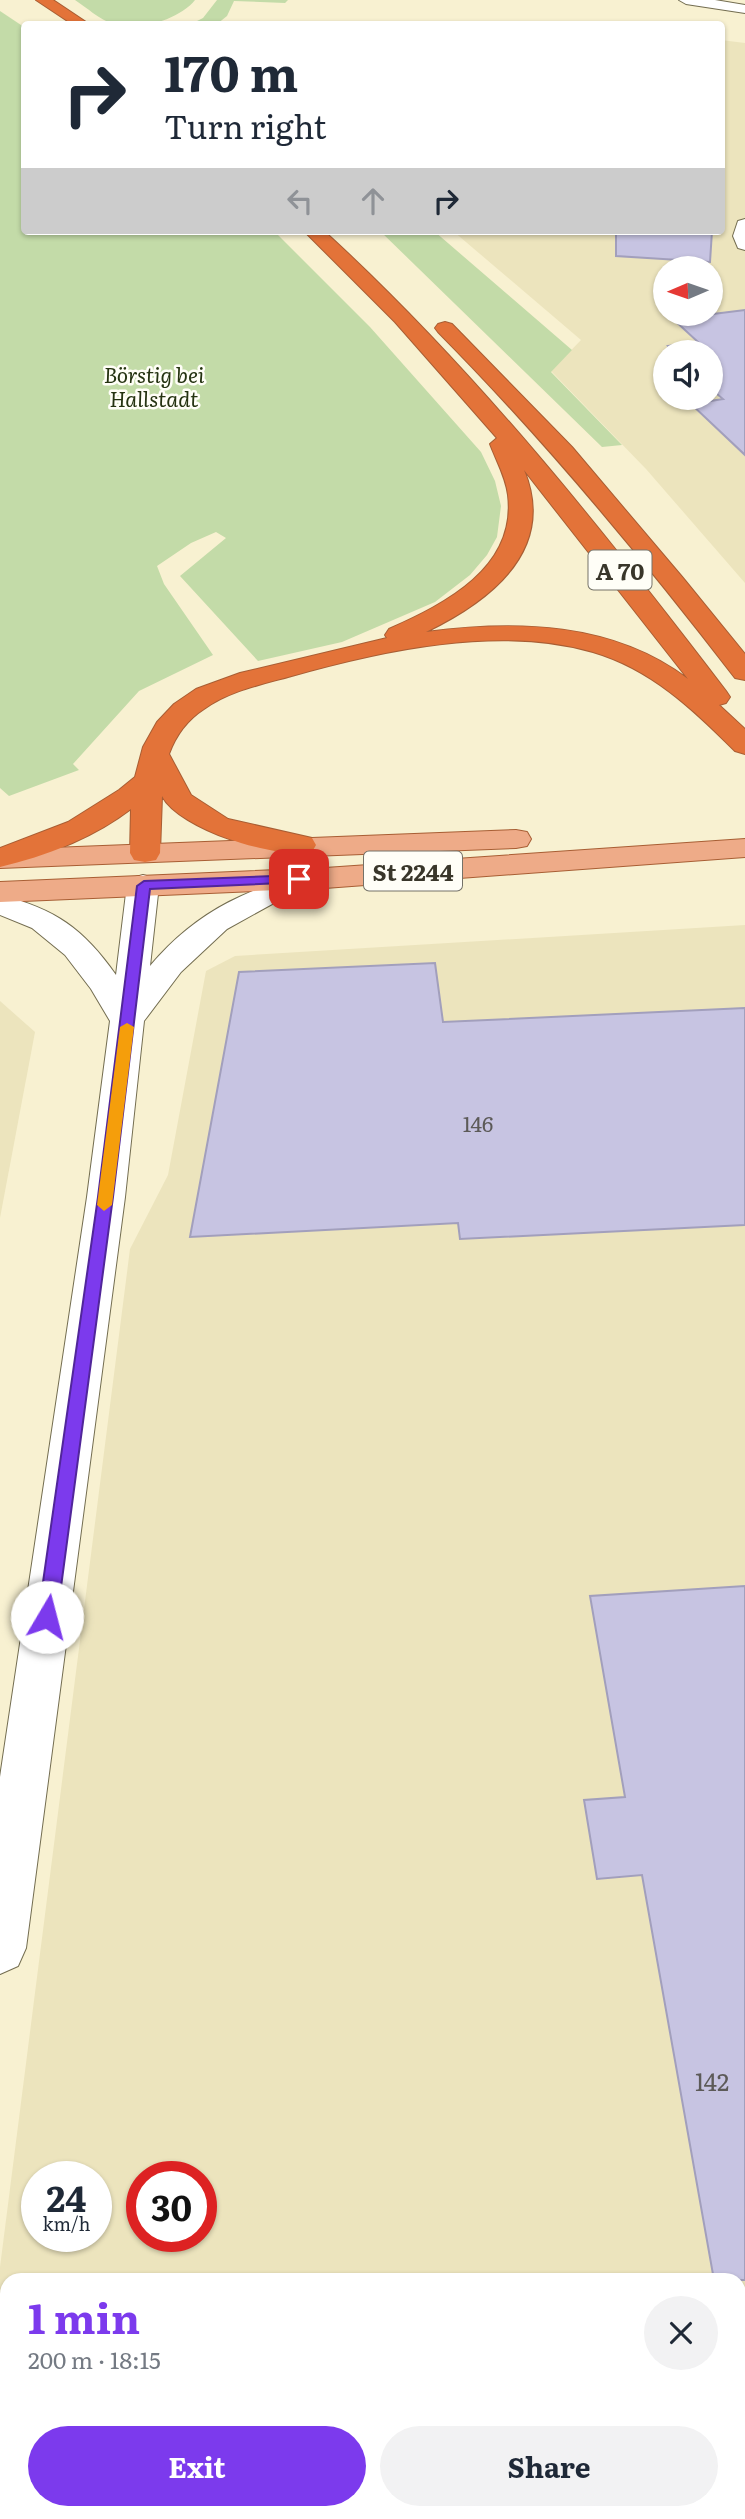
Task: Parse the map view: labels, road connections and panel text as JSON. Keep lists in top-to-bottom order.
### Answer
{
  "streets": {
    "highway": ["A 70"],
    "main road": ["St 2244"]
  },
  "parks": ["Börstig bei Hallstadt"],
  "house_numbers": ["146", "142"],
  "north": "left",
  "page": {
    "turn": ["170 m", "Turn right"],
    "speed": "24 km/h",
    "limit": "30",
    "heading": ["1 min", "200 m · 18:15"],
    "buttons": ["Exit", "Share"]
  }
}
